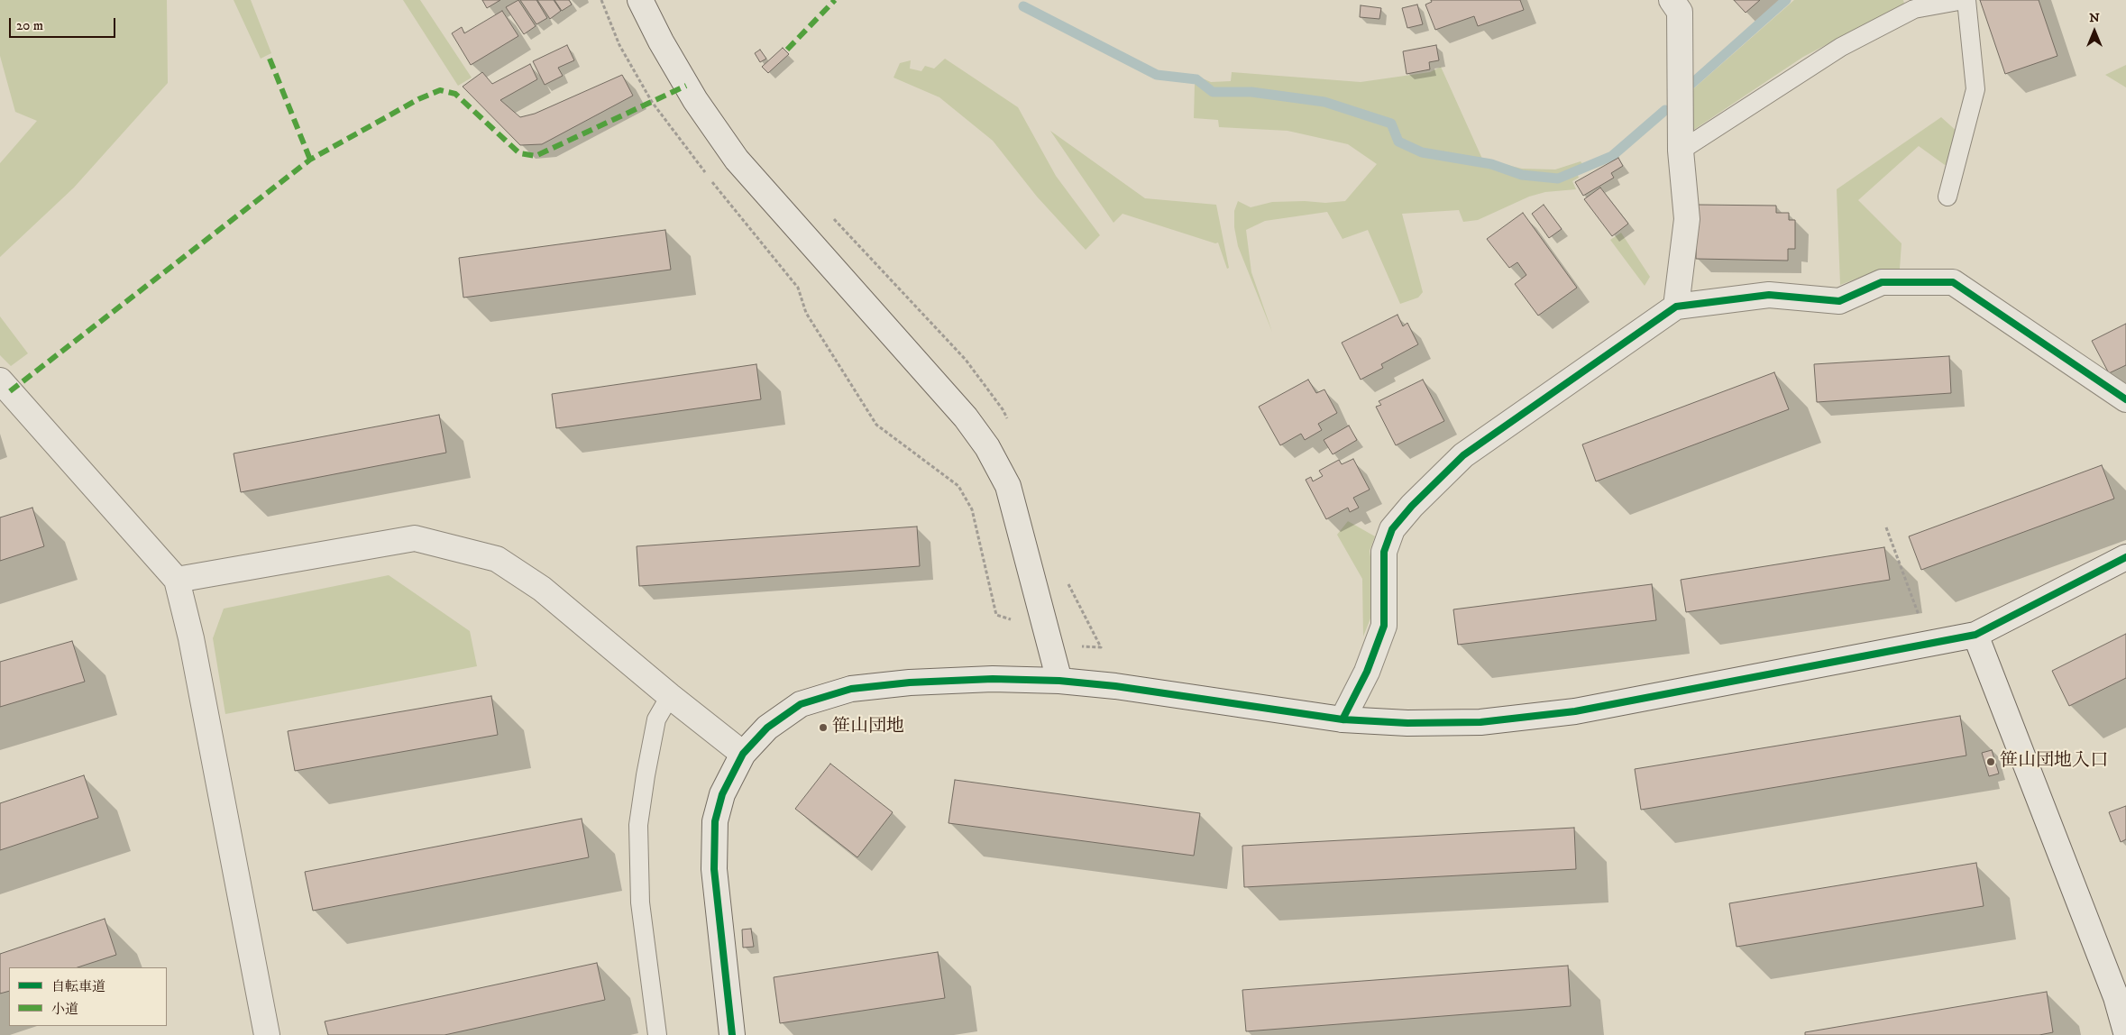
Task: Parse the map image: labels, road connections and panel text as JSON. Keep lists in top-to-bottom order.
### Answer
{
  "places": ["笹山団地", "笹山団地入口"],
  "legend": ["自転車道", "小道"],
  "scale_bar": "20 m",
  "north": "top"
}
